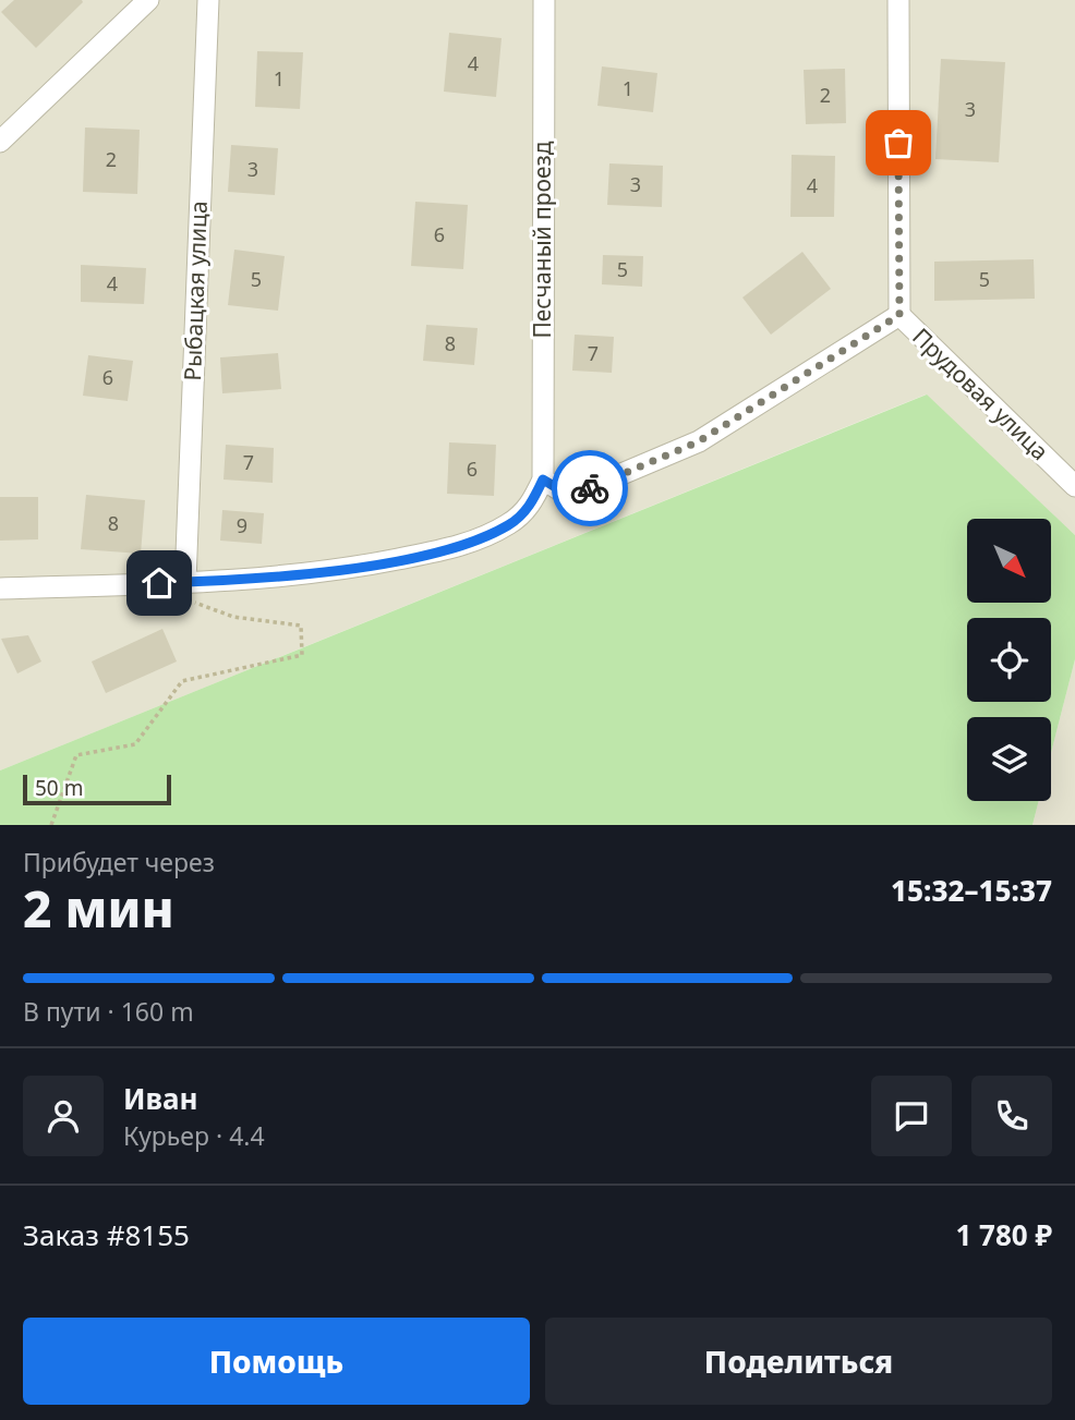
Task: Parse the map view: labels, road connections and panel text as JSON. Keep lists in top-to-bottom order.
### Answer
{
  "streets": {
    "street": ["Песчаный проезд", "Рыбацкая улица", "Прудовая улица"]
  },
  "crossings": [
    ["Песчаный проезд", "Прудовая улица"]
  ],
  "house_numbers": [
    "4",
    "1",
    "1",
    "2",
    "3",
    "2",
    "3",
    "3",
    "4",
    "6",
    "5",
    "5",
    "5",
    "4",
    "8",
    "7",
    "6",
    "7",
    "6",
    "8",
    "9"
  ],
  "scale_bar": "50 m",
  "north": "bottom right",
  "page": {
    "scale": "50 m",
    "heading": ["2 мин", "Прибудет через", "15:32–15:37"],
    "panel": [
      "Иван",
      "Курьер · 4.4",
      "Заказ #8155",
      "1 780 ₽"
    ],
    "bar": "В пути · 160 m",
    "buttons": ["Помощь", "Поделиться"]
  }
}
